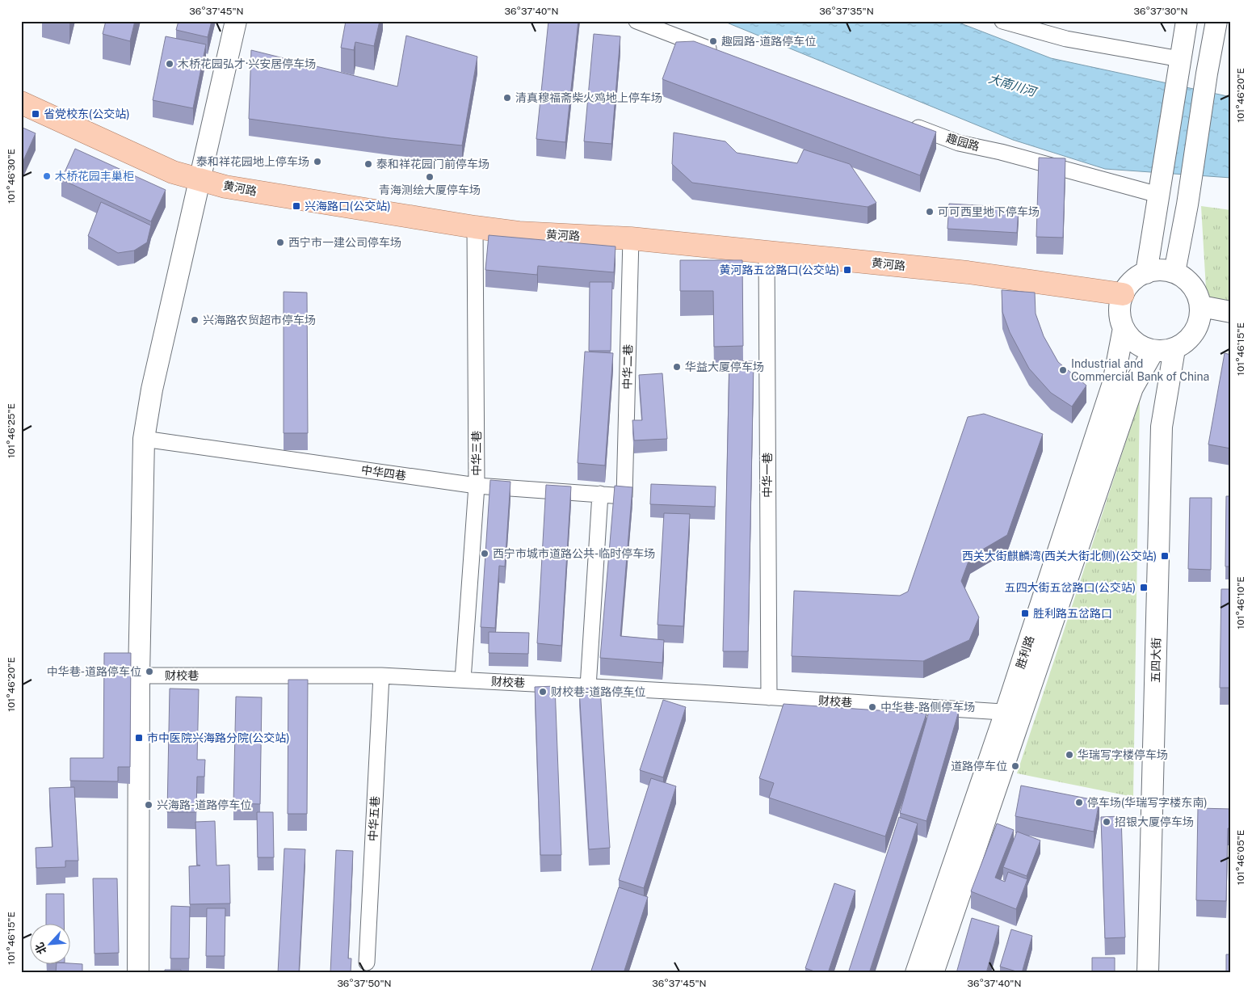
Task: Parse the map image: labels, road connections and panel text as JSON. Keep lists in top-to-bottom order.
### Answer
{
  "streets": {
    "main road": ["黄河路", "胜利路", "五四大街"],
    "street": [
      "趣园路",
      "中华二巷",
      "中华三巷",
      "中华四巷",
      "中华一巷",
      "财校巷",
      "中华五巷"
    ]
  },
  "crossings": [
    ["黄河路", "中华二巷"],
    ["黄河路", "中华三巷"],
    ["黄河路", "中华一巷"],
    ["黄河路", "胜利路"],
    ["黄河路", "五四大街"],
    ["中华二巷", "中华四巷"],
    ["中华三巷", "中华四巷"],
    ["中华三巷", "财校巷"],
    ["中华一巷", "财校巷"],
    ["胜利路", "五四大街"],
    ["胜利路", "财校巷"],
    ["财校巷", "中华五巷"]
  ],
  "water": ["大南川河"],
  "places": {
    "other": [
      "趣园路-道路停车位",
      "木桥花园弘才·兴安居停车场",
      "清真穆福斋柴火鸡地上停车场",
      "泰和祥花园地上停车场",
      "泰和祥花园门前停车场",
      "木桥花园丰巢柜",
      "青海测绘大厦停车场",
      "可可西里地下停车场",
      "西宁市一建公司停车场",
      "兴海路农贸超市停车场",
      "华益大厦停车场",
      "Industrial and Commercial Bank of China",
      "西宁市城市道路公共-临时停车场",
      "中华巷-道路停车位",
      "财校巷-道路停车位",
      "中华巷-路侧停车场",
      "华瑞写字楼停车场",
      "道路停车位",
      "停车场(华瑞写字楼东南)",
      "兴海路-道路停车位",
      "招银大厦停车场"
    ],
    "transit": [
      "省党校东(公交站)",
      "兴海路口(公交站)",
      "黄河路五岔路口(公交站)",
      "西关大街麒麟湾(西关大街北侧)(公交站)",
      "五四大街五岔路口(公交站)",
      "胜利路五岔路口",
      "市中医院兴海路分院(公交站)"
    ]
  },
  "north": "bottom left",
  "coordinates": [
    "36°37'45\"N",
    "36°37'40\"N",
    "36°37'35\"N",
    "36°37'30\"N",
    "101°46'20\"E",
    "101°46'30\"E",
    "101°46'15\"E",
    "101°46'25\"E",
    "101°46'10\"E",
    "101°46'05\"E",
    "36°37'50\"N"
  ]
}
